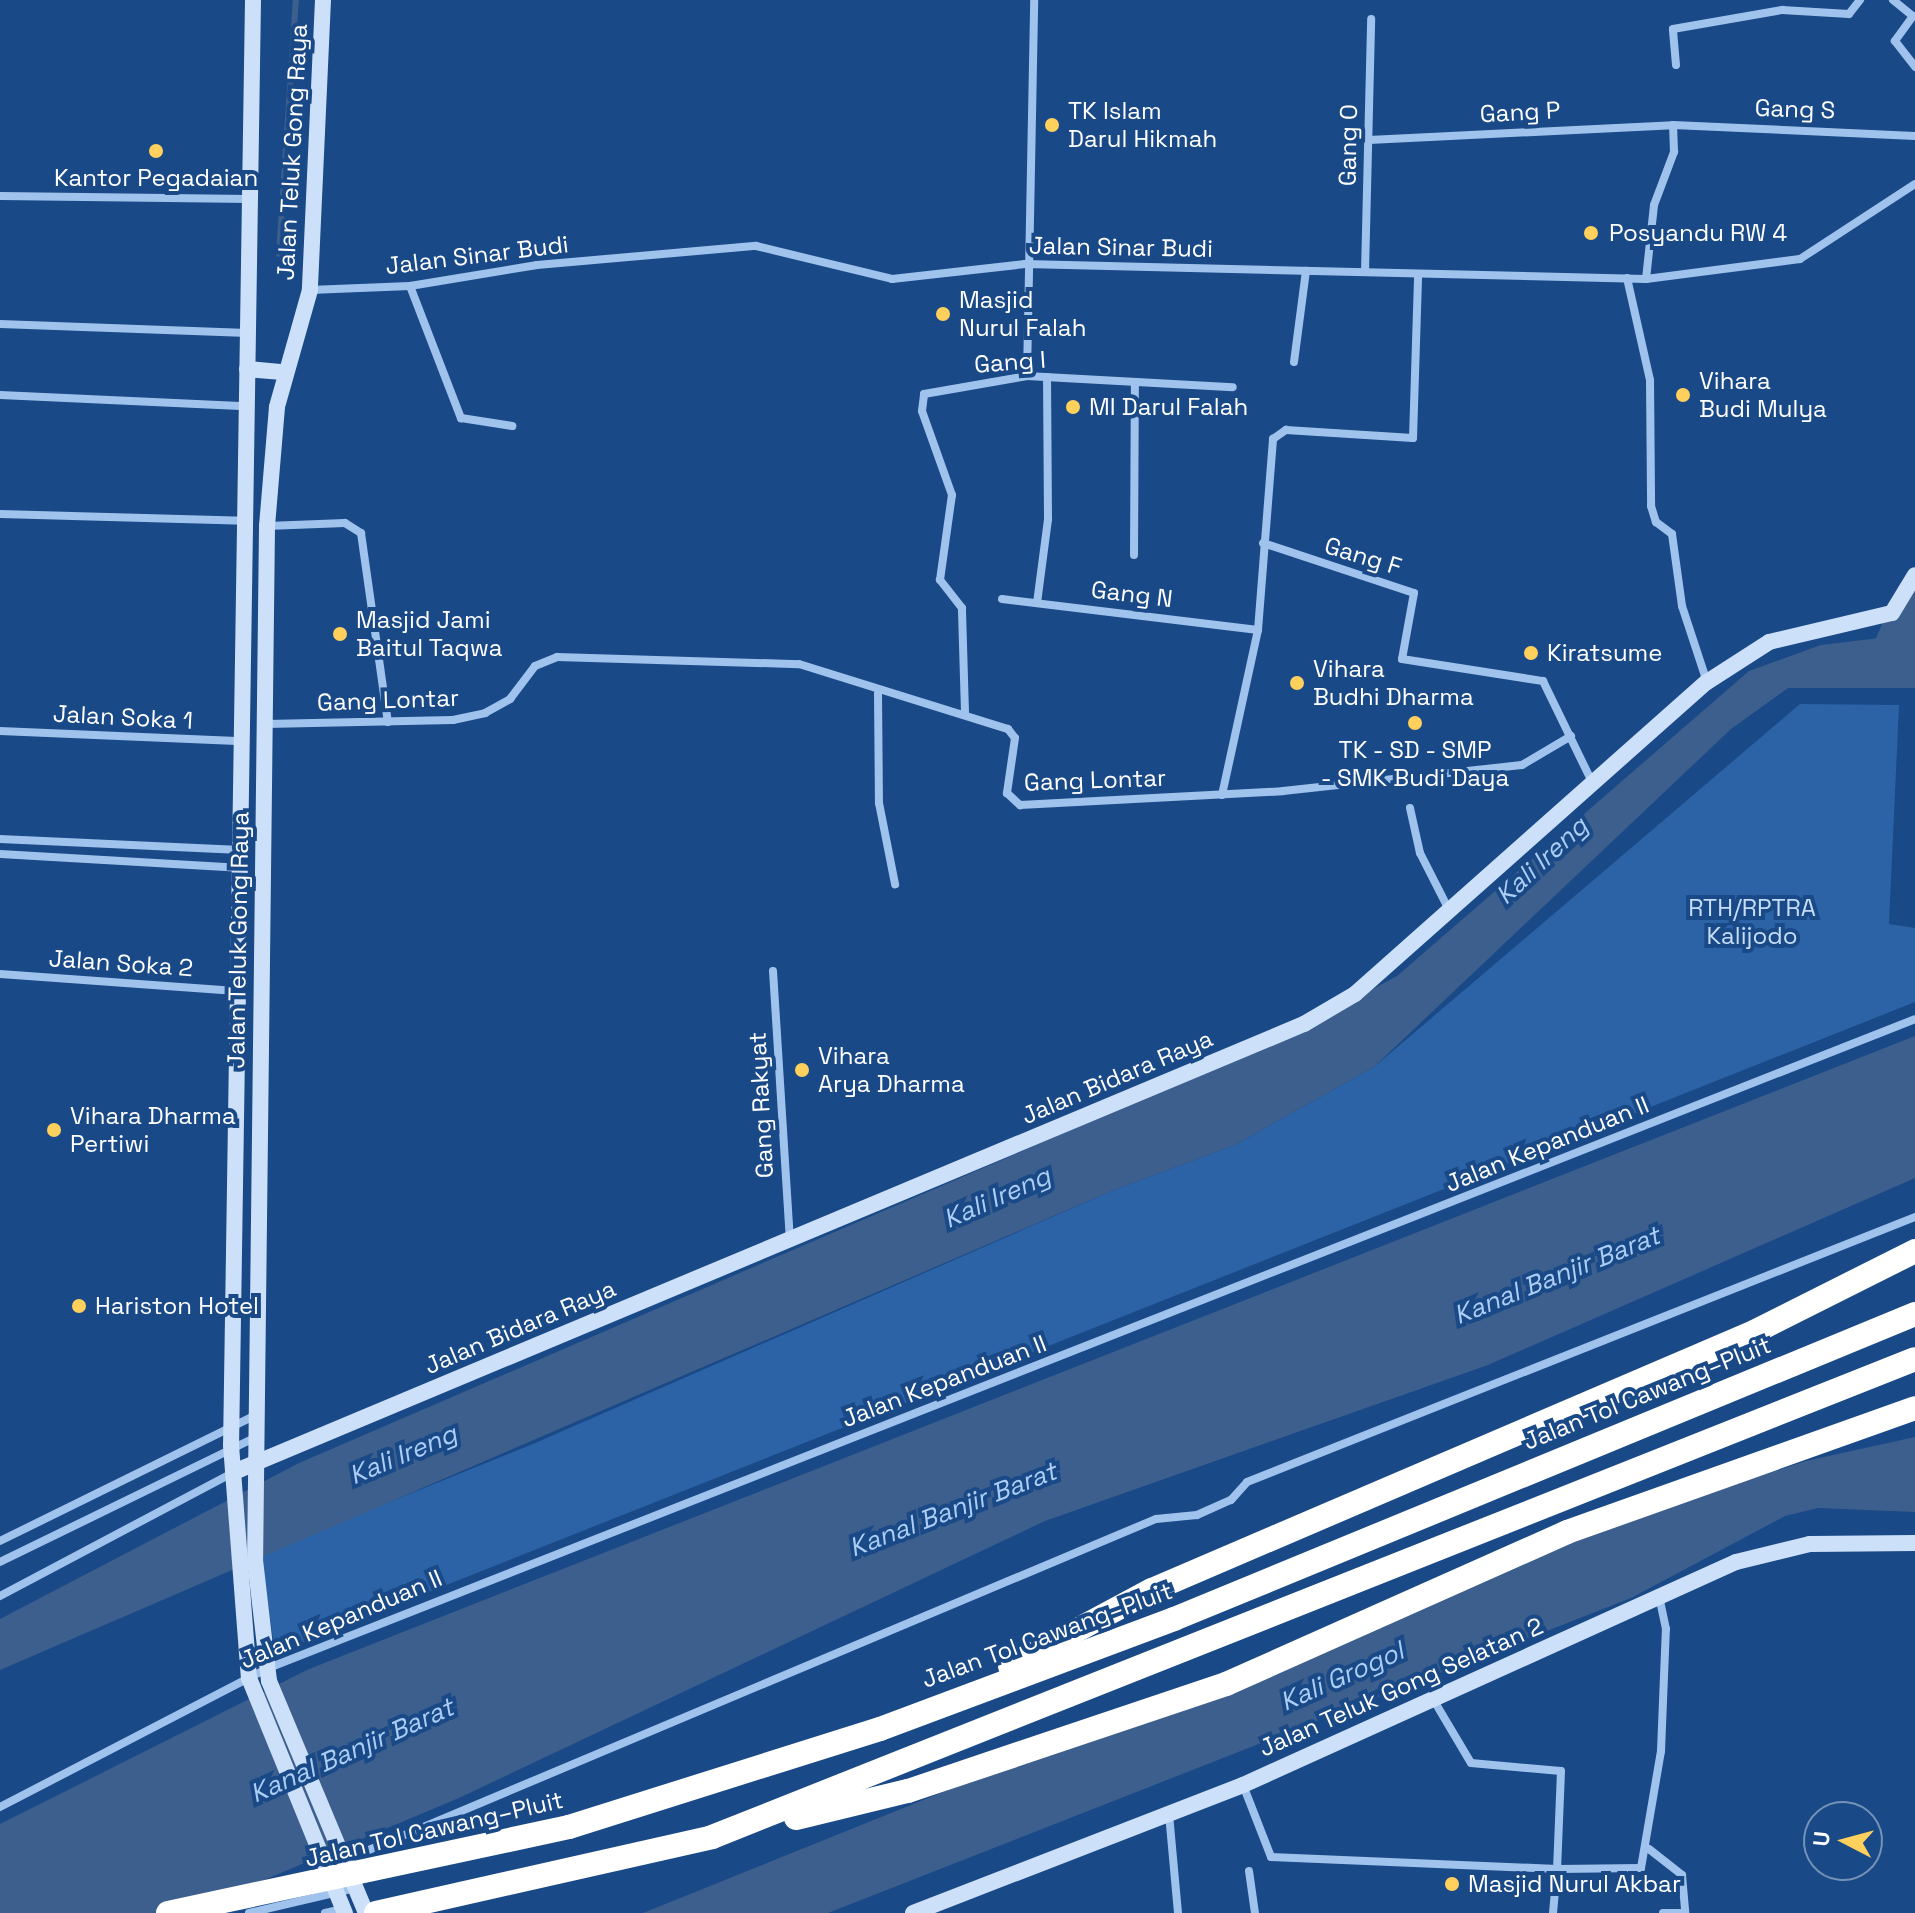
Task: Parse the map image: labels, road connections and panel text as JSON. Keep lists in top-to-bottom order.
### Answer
{
  "streets": {
    "highway": ["Jalan Tol Cawang–Pluit"],
    "main road": ["Jalan Teluk Gong Raya", "Jalan Bidara Raya", "Jalan Teluk Gong Selatan 2"],
    "street": [
      "Gang S",
      "Gang P",
      "Gang O",
      "Jalan Sinar Budi",
      "Gang I",
      "Gang F",
      "Gang N",
      "Gang Lontar",
      "Jalan Soka 1",
      "Jalan Soka 2",
      "Gang Rakyat",
      "Jalan Kepanduan II"
    ]
  },
  "crossings": [
    ["Gang S", "Gang P"],
    ["Gang P", "Gang O"],
    ["Gang O", "Jalan Sinar Budi"],
    ["Jalan Teluk Gong Raya", "Jalan Sinar Budi"],
    ["Jalan Teluk Gong Raya", "Gang Lontar"],
    ["Jalan Teluk Gong Raya", "Jalan Soka 1"],
    ["Jalan Teluk Gong Raya", "Jalan Soka 2"],
    ["Jalan Teluk Gong Raya", "Jalan Bidara Raya"],
    ["Jalan Teluk Gong Raya", "Jalan Kepanduan II"],
    ["Gang I", "Gang Lontar"],
    ["Gang F", "Jalan Bidara Raya"],
    ["Jalan Bidara Raya", "Gang Rakyat"]
  ],
  "water": ["Kali Ireng", "Kanal Banjir Barat", "Kali Grogol"],
  "parks": ["RTH/RPTRA Kalijodo"],
  "places": [
    "TK Islam Darul Hikmah",
    "Kantor Pegadaian",
    "Posyandu RW 4",
    "Masjid Nurul Falah",
    "Vihara Budi Mulya",
    "MI Darul Falah",
    "Masjid Jami Baitul Taqwa",
    "Kiratsume",
    "Vihara Budhi Dharma",
    "TK - SD - SMP - SMK Budi Daya",
    "Vihara Arya Dharma",
    "Vihara Dharma Pertiwi",
    "Hariston Hotel",
    "Masjid Nurul Akbar"
  ],
  "north": "left"
}
